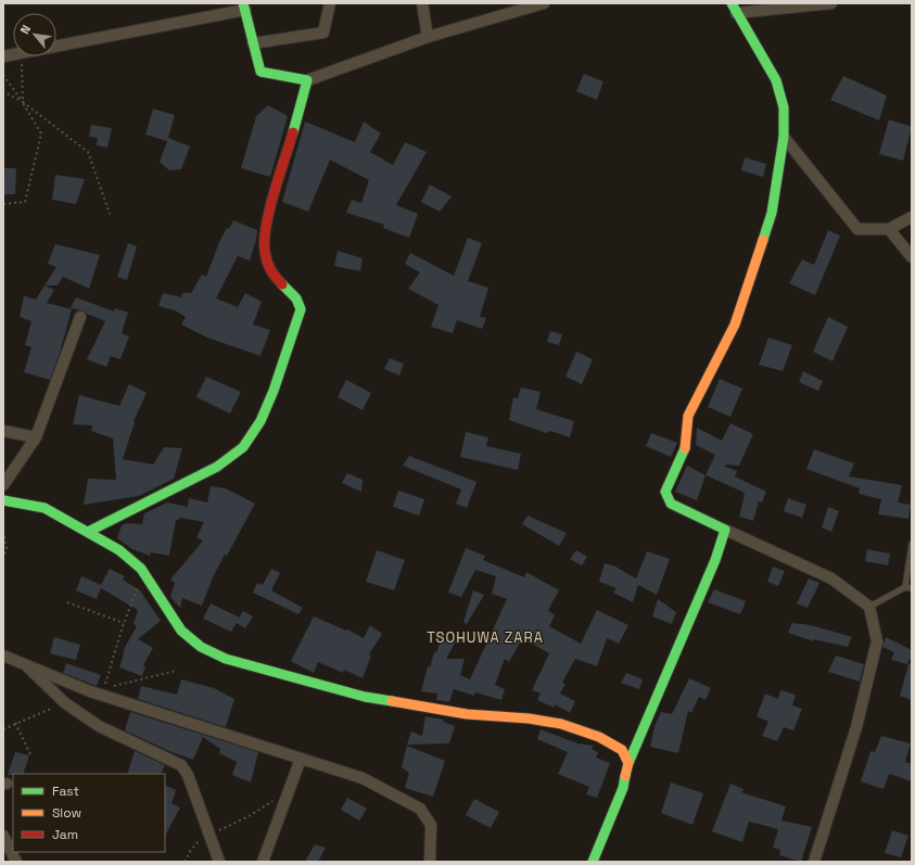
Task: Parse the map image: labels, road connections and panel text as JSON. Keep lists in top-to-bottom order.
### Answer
{
  "districts": ["TSOHUWA ZARA"],
  "legend": ["Fast", "Slow", "Jam"],
  "north": "top left"
}
